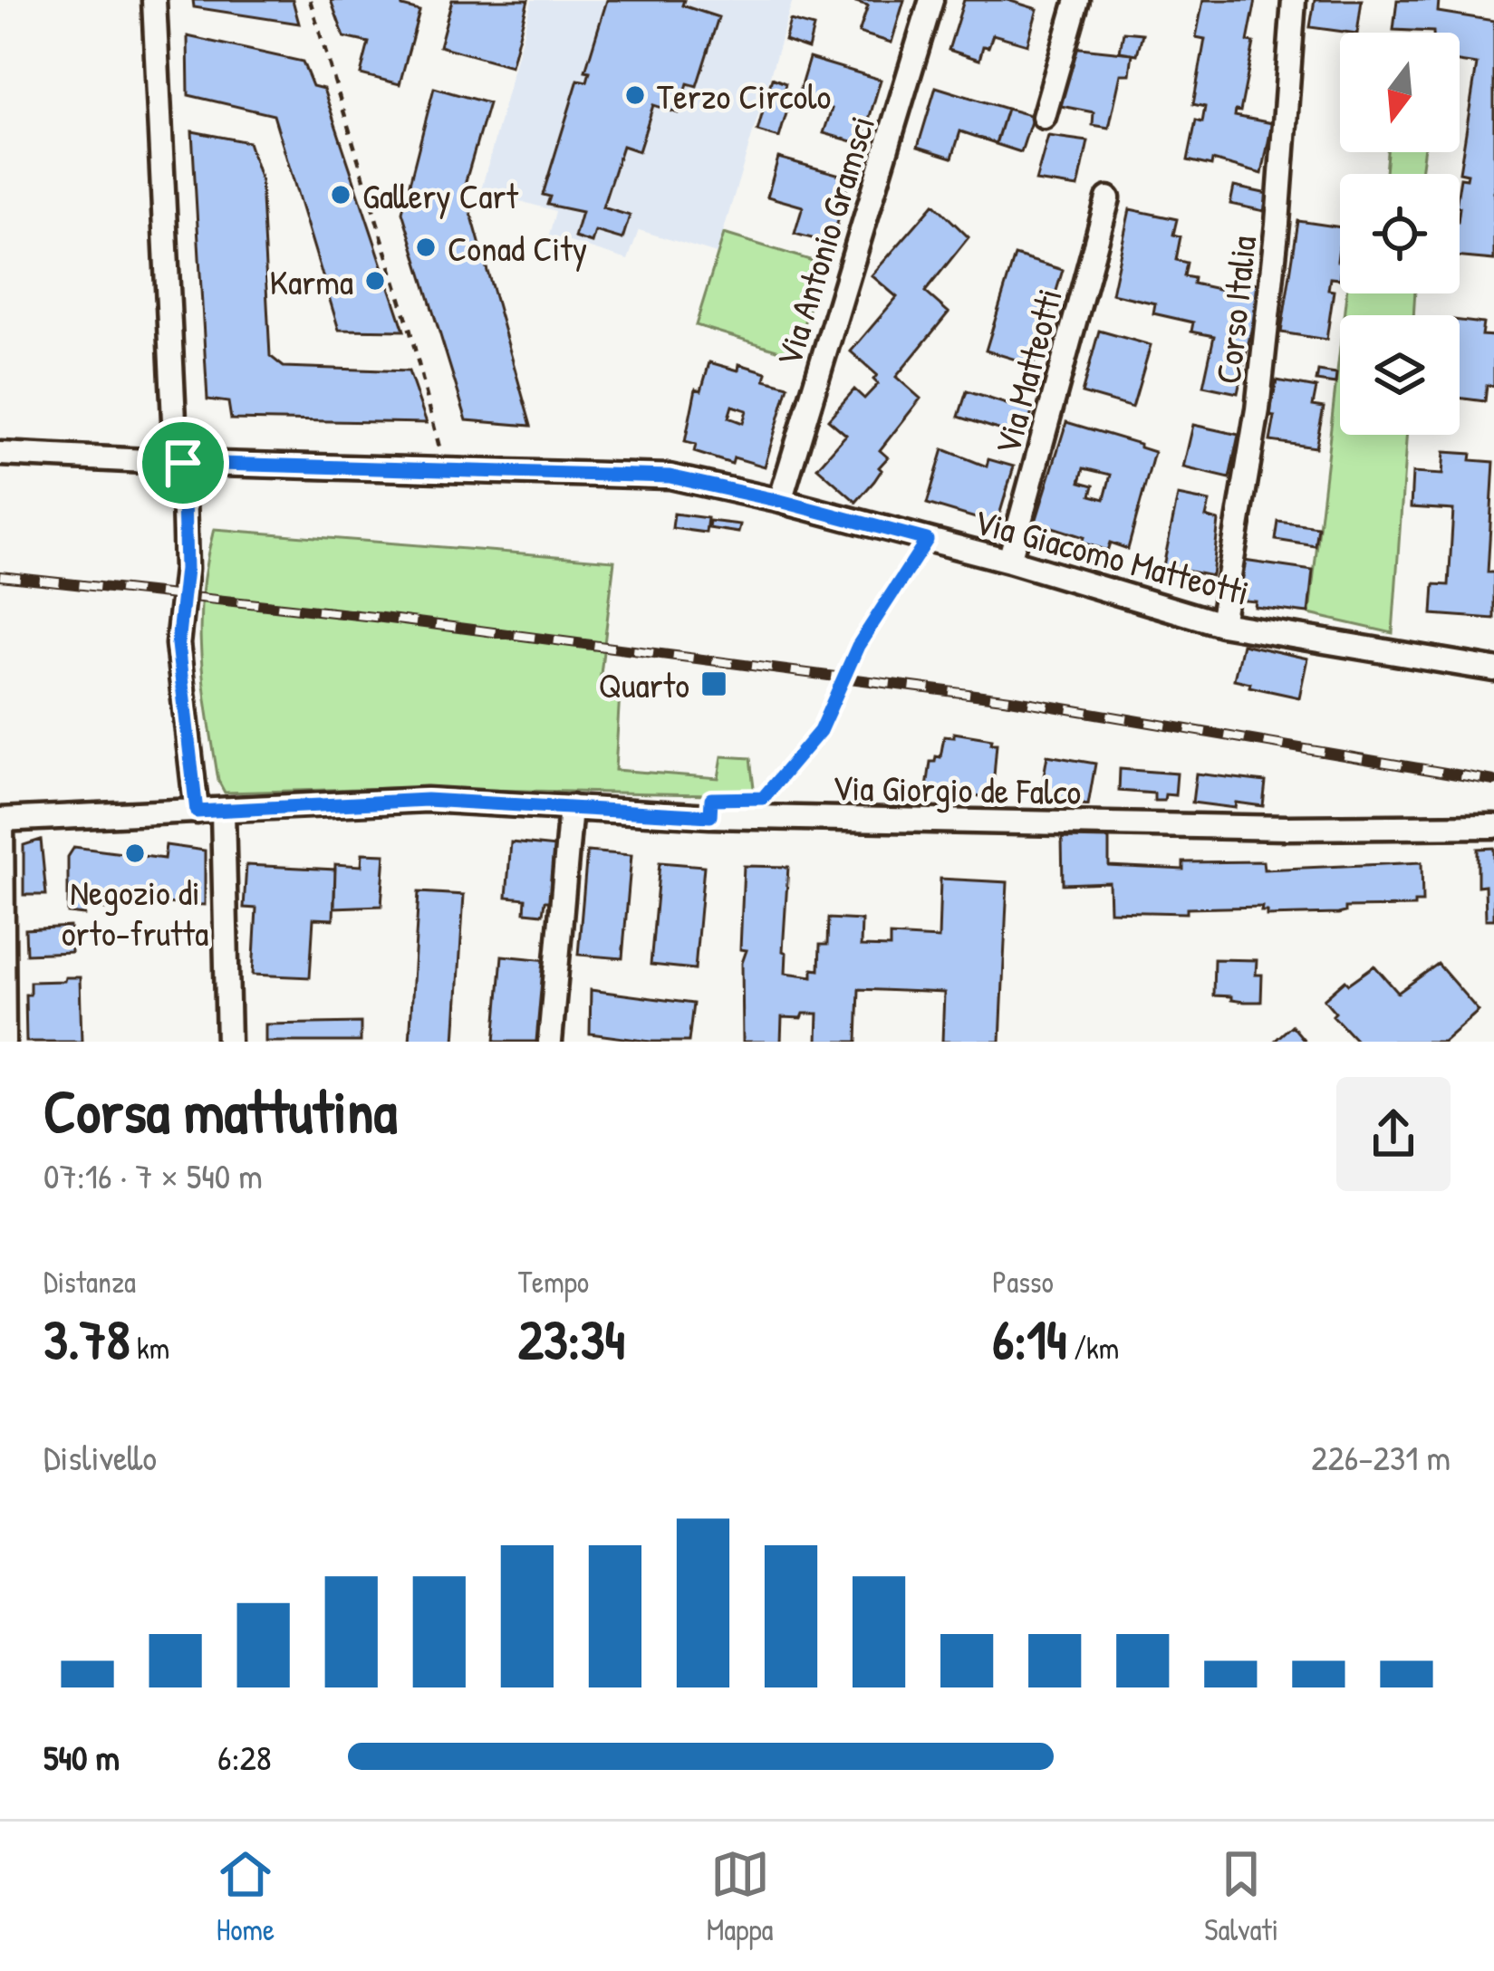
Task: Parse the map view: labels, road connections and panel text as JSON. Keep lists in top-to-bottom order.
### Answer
{
  "streets": {
    "street": [
      "Via Antonio Gramsci",
      "Corso Italia",
      "Via Matteotti",
      "Via Giacomo Matteotti",
      "Via Giorgio de Falco"
    ]
  },
  "crossings": [
    ["Via Antonio Gramsci", "Via Giacomo Matteotti"],
    ["Corso Italia", "Via Giacomo Matteotti"],
    ["Via Matteotti", "Via Giacomo Matteotti"]
  ],
  "places": {
    "other": [
      "Terzo Circolo",
      "Gallery Cart",
      "Conad City",
      "Karma",
      "Negozio di orto-frutta"
    ],
    "transit": ["Quarto"]
  },
  "north": "bottom",
  "page": {
    "heading": ["Corsa mattutina", "07:16 · 7 × 540 m"],
    "stats": [
      ["Distanza", "3.78 km"],
      ["Tempo", "23:34"],
      ["Passo", "6:14 /km"]
    ],
    "chart": ["Dislivello", "226–231 m"],
    "list": [
      {
        "name": "540 m",
        "note": "6:28"
      }
    ],
    "tabs": ["Home", "Mappa", "Salvati"]
  }
}
